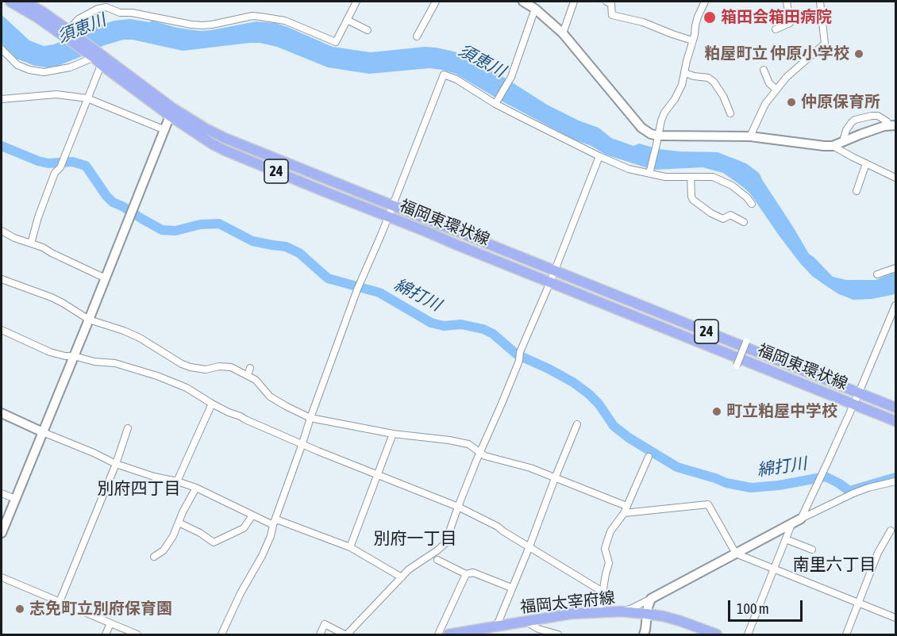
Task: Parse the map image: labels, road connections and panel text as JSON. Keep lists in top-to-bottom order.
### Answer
{
  "streets": {
    "main road": ["24", "福岡東環状線", "福岡太宰府線"]
  },
  "districts": ["別府四丁目", "別府一丁目", "南里六丁目"],
  "water": ["須恵川", "綿打川"],
  "places": [
    "箱田会箱田病院",
    "粕屋町立 仲原小学校",
    "仲原保育所",
    "町立粕屋中学校",
    "志免町立別府保育園"
  ],
  "scale_bar": "100 m"
}
